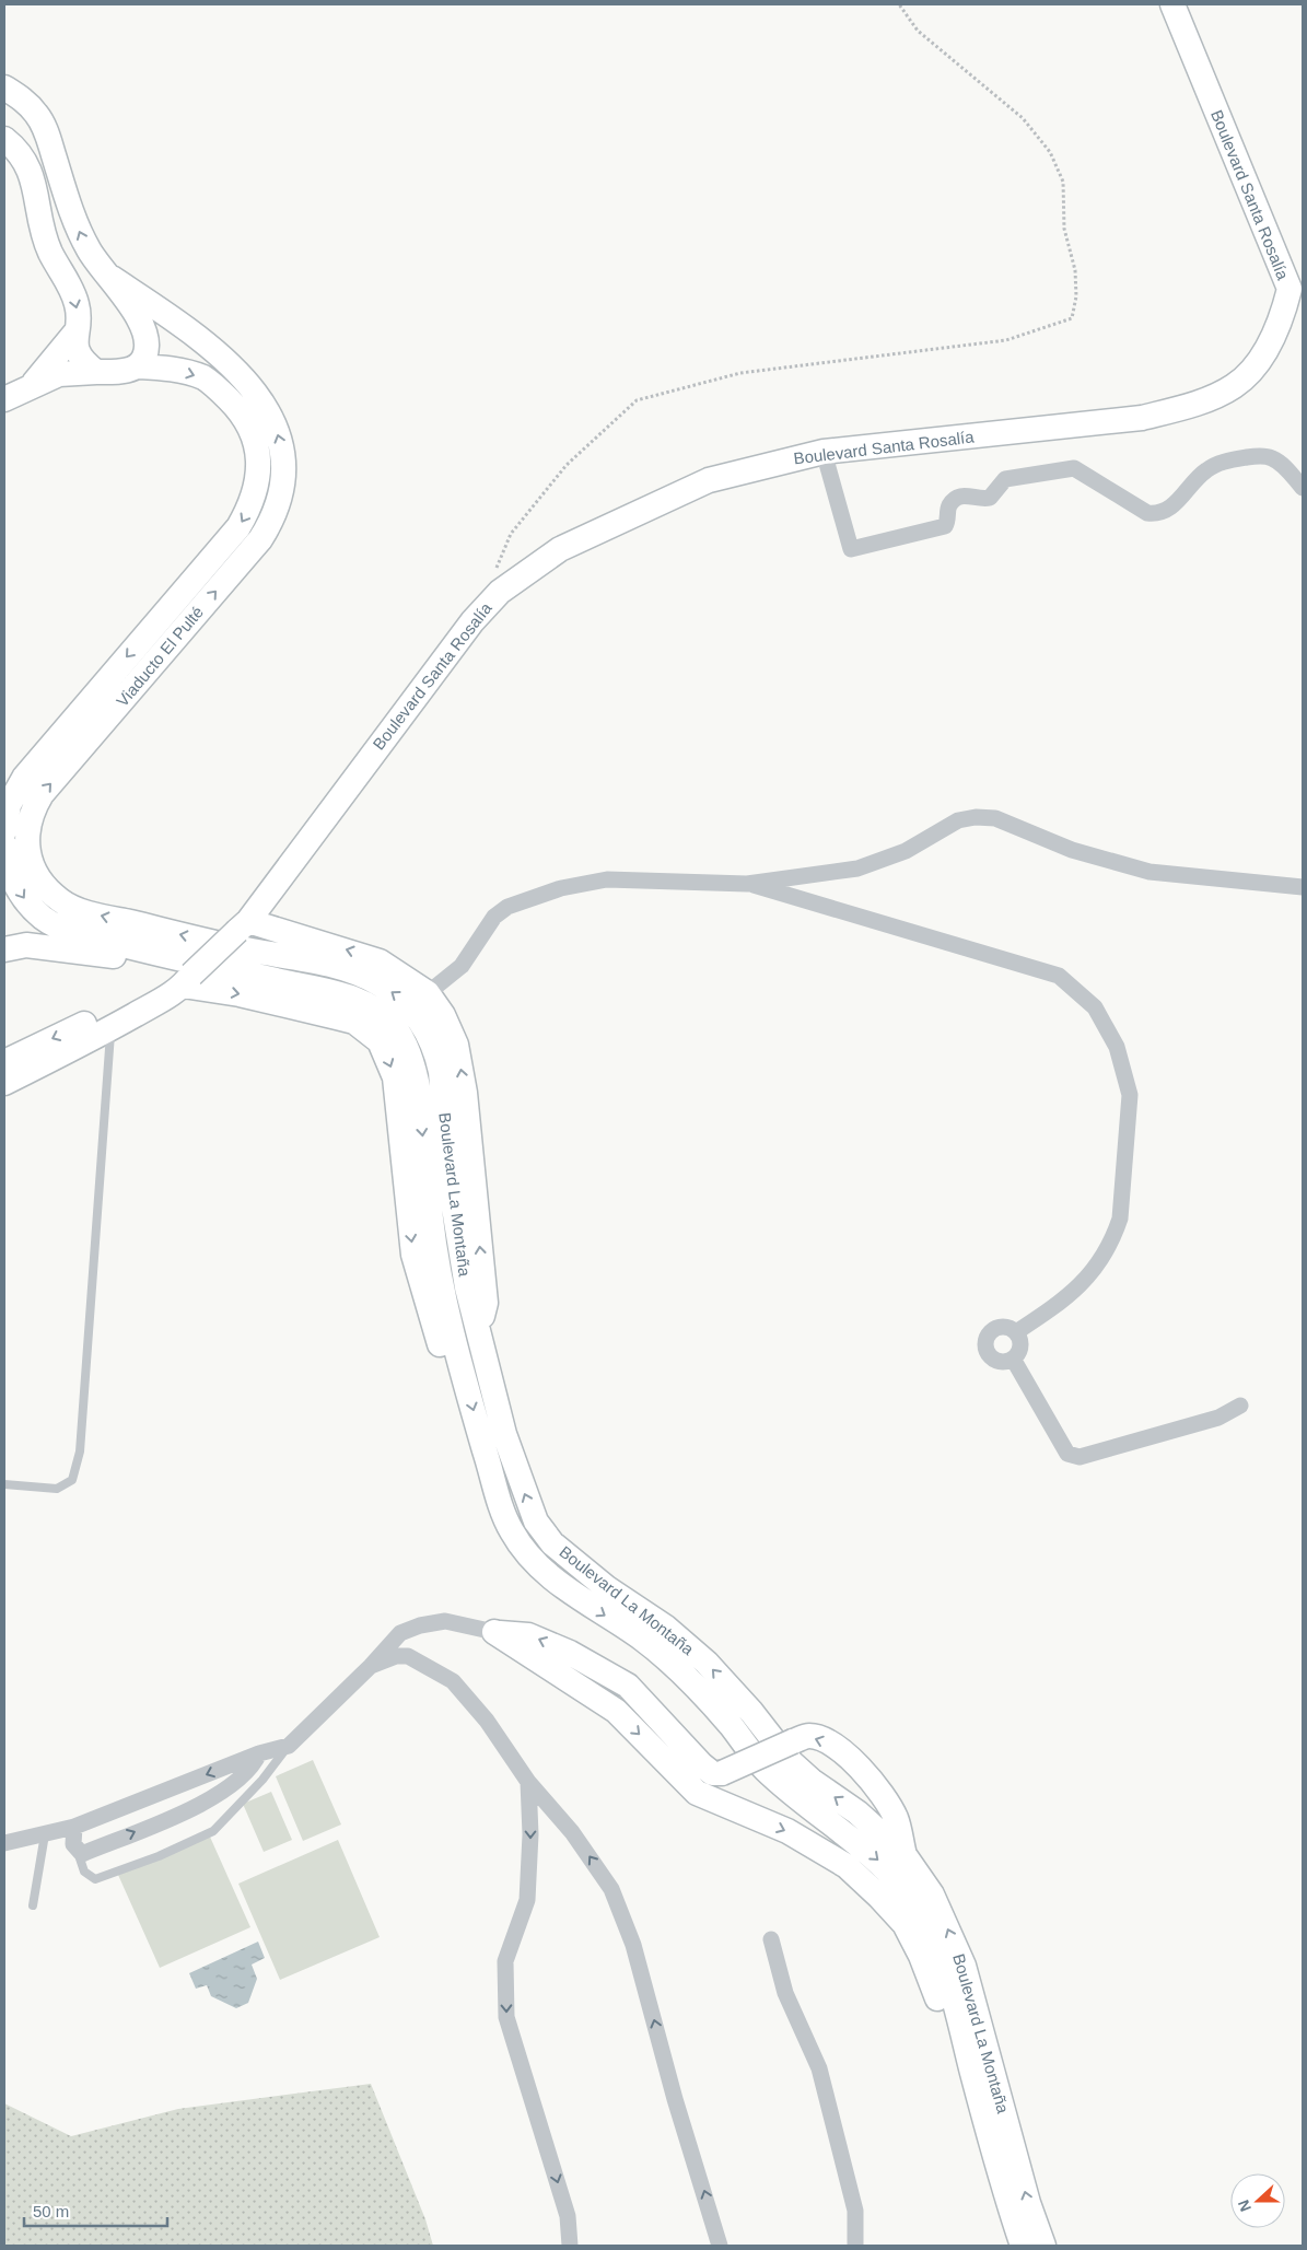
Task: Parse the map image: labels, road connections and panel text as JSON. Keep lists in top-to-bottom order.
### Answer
{
  "streets": {
    "main road": ["Boulevard Santa Rosalía", "Viaducto El Pulté", "Boulevard La Montaña"]
  },
  "crossings": [
    ["Boulevard Santa Rosalía", "Viaducto El Pulté"],
    ["Boulevard Santa Rosalía", "Boulevard La Montaña"],
    ["Viaducto El Pulté", "Boulevard La Montaña"]
  ],
  "scale_bar": "50 m",
  "north": "left"
}
